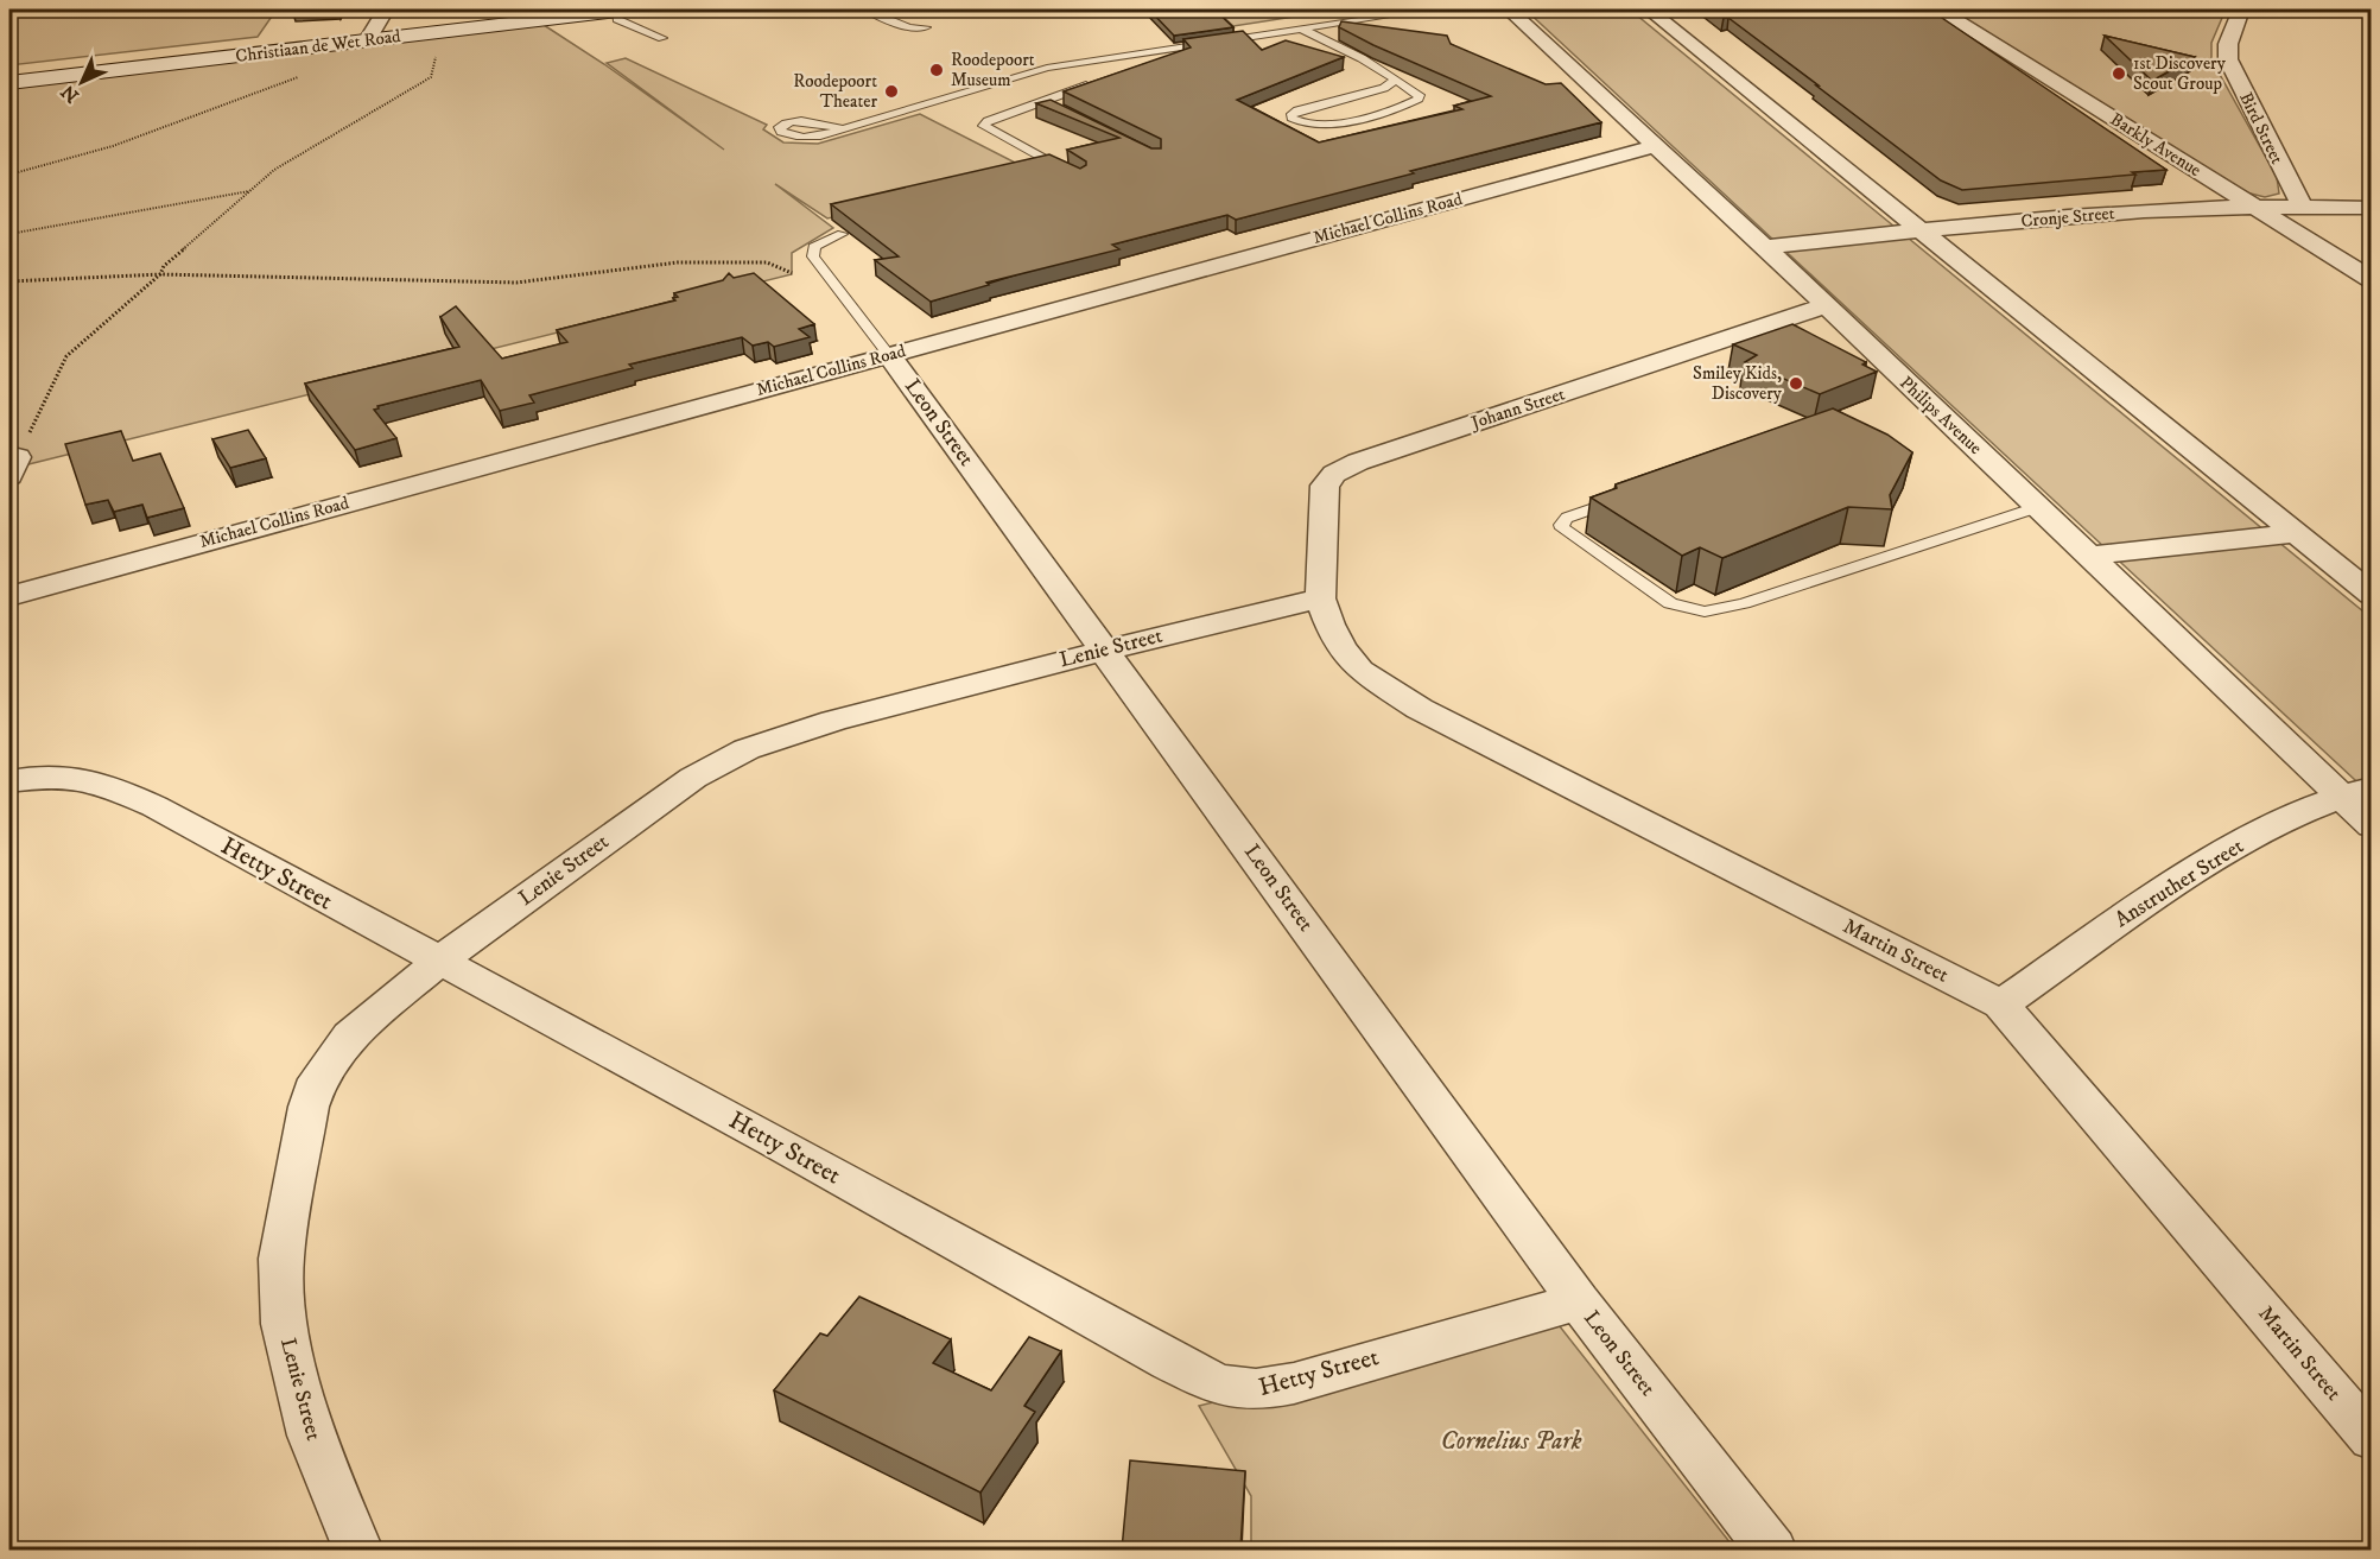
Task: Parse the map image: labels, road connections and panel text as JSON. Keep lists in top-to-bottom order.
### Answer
{
  "streets": {
    "main road": ["Christiaan de Wet Road"],
    "street": [
      "Bird Street",
      "Barkly Avenue",
      "Cronje Street",
      "Michael Collins Road",
      "Johann Street",
      "Philips Avenue",
      "Leon Street",
      "Lenie Street",
      "Hetty Street",
      "Anstruther Street",
      "Martin Street"
    ]
  },
  "crossings": [
    ["Bird Street", "Cronje Street"],
    ["Barkly Avenue", "Cronje Street"],
    ["Cronje Street", "Philips Avenue"],
    ["Michael Collins Road", "Philips Avenue"],
    ["Michael Collins Road", "Leon Street"],
    ["Johann Street", "Philips Avenue"],
    ["Johann Street", "Lenie Street"],
    ["Johann Street", "Martin Street"],
    ["Philips Avenue", "Anstruther Street"],
    ["Leon Street", "Lenie Street"],
    ["Leon Street", "Hetty Street"],
    ["Lenie Street", "Hetty Street"],
    ["Lenie Street", "Martin Street"],
    ["Anstruther Street", "Martin Street"]
  ],
  "parks": ["Cornelius Park"],
  "places": [
    "Roodepoort Museum",
    "1st Discovery Scout Group",
    "Roodepoort Theater",
    "Smiley Kids, Discovery"
  ],
  "north": "bottom left"
}
